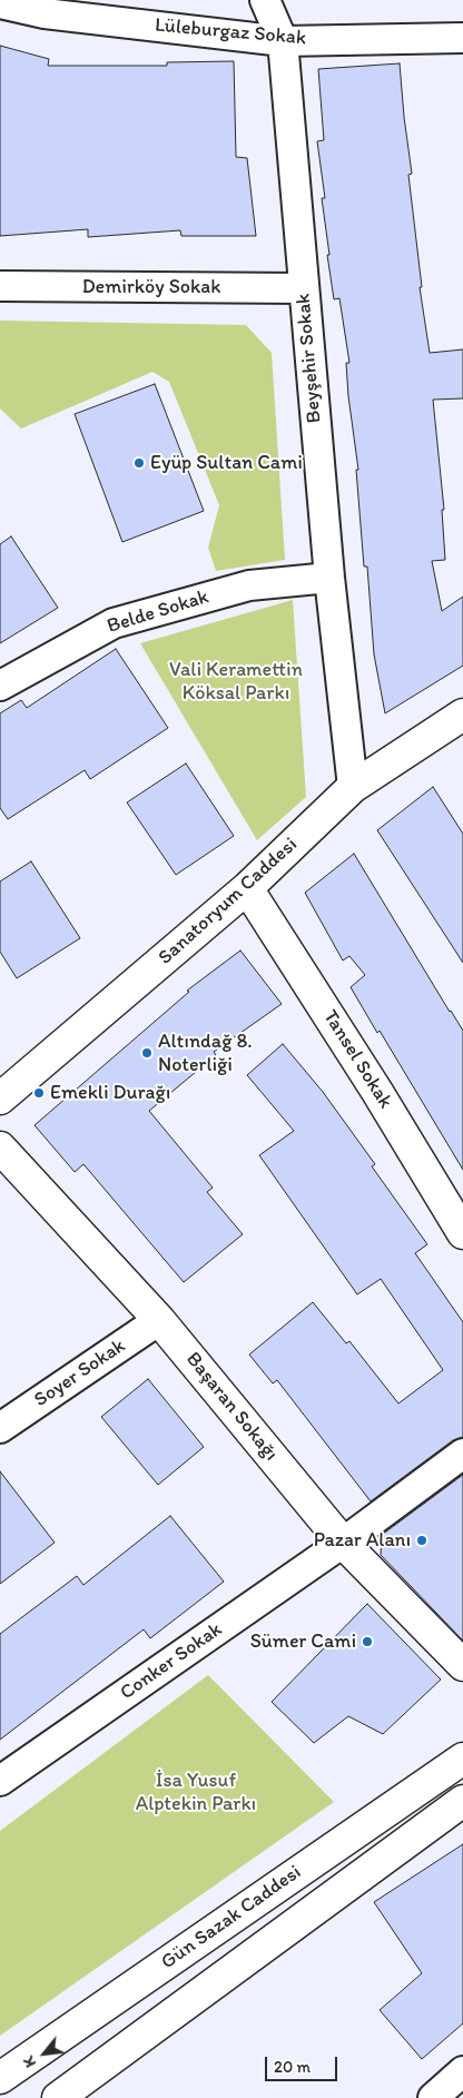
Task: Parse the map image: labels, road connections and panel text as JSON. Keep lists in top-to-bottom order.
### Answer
{
  "streets": {
    "main road": [
      "Sanatoryum Caddesi",
      "Tansel Sokak",
      "Başaran Sokağı",
      "Gün Sazak Caddesi"
    ],
    "street": [
      "Lüleburgaz Sokak",
      "Demirköy Sokak",
      "Beyşehir Sokak",
      "Belde Sokak",
      "Soyer Sokak",
      "Conker Sokak"
    ]
  },
  "crossings": [
    ["Lüleburgaz Sokak", "Beyşehir Sokak"],
    ["Demirköy Sokak", "Beyşehir Sokak"],
    ["Beyşehir Sokak", "Belde Sokak"],
    ["Beyşehir Sokak", "Sanatoryum Caddesi"],
    ["Sanatoryum Caddesi", "Tansel Sokak"],
    ["Soyer Sokak", "Başaran Sokağı"],
    ["Başaran Sokağı", "Conker Sokak"]
  ],
  "parks": ["Vali Keramettin Köksal Parkı", "İsa Yusuf Alptekin Parkı"],
  "places": [
    "Eyüp Sultan Cami",
    "Altındağ 8. Noterliği",
    "Emekli Durağı",
    "Pazar Alanı",
    "Sümer Cami"
  ],
  "scale_bar": "20 m",
  "north": "bottom left"
}
